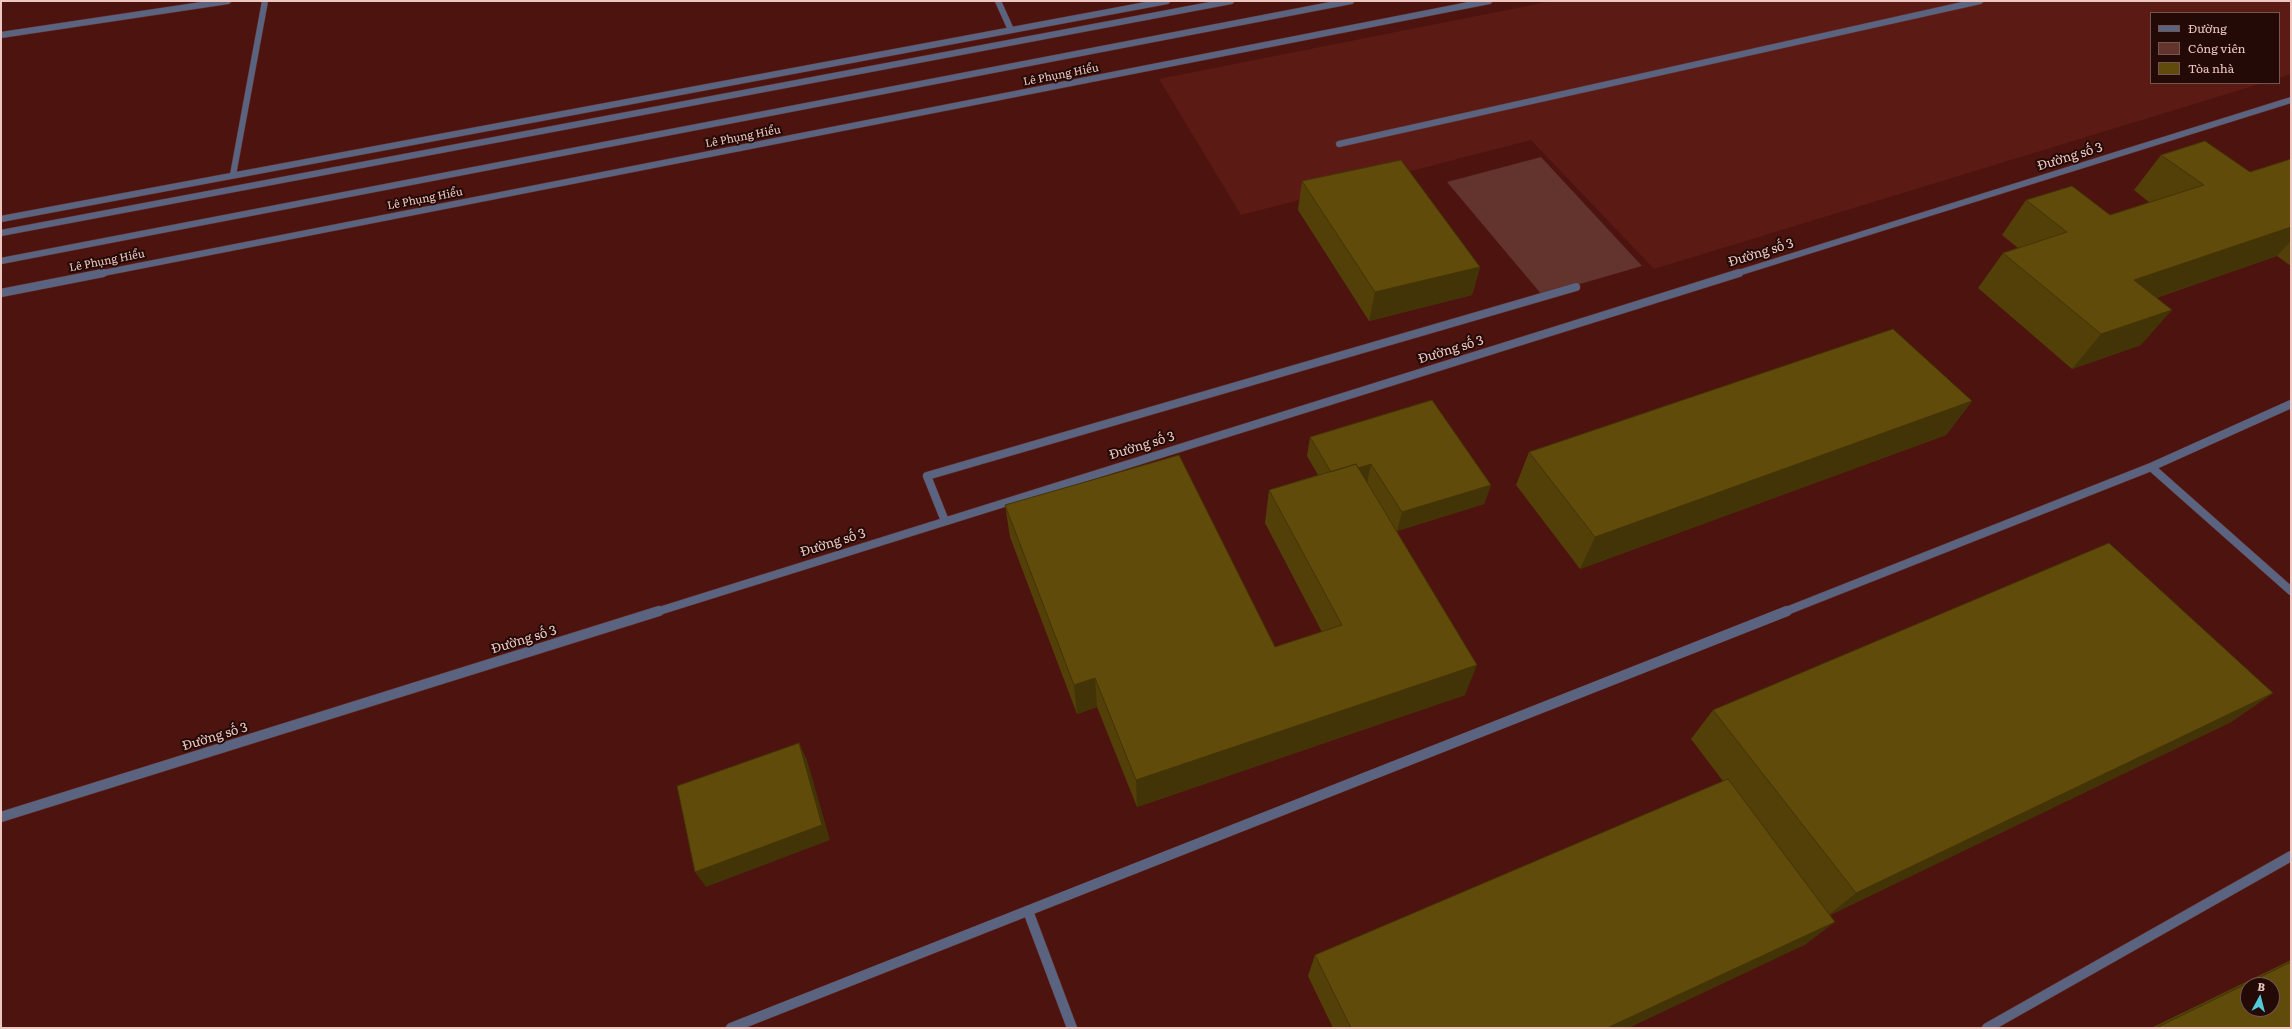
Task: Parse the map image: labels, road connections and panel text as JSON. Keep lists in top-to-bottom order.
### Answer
{
  "streets": {
    "street": ["Lê Phụng Hiểu", "Đường số 3"]
  },
  "legend": ["Đường", "Công viên", "Tòa nhà"],
  "north": "top"
}
